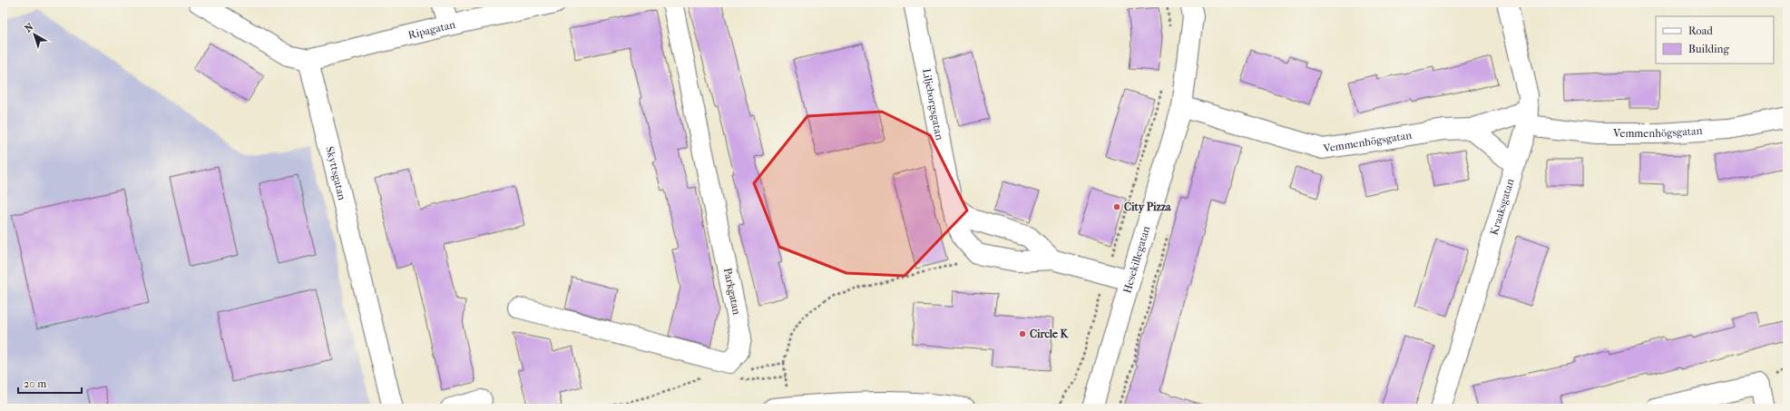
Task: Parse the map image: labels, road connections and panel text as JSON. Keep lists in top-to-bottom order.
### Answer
{
  "streets": {
    "street": [
      "Ripagatan",
      "Liljeborgsgatan",
      "Vemmenhögsgatan",
      "Skyttsgatan",
      "Kraaksgatan",
      "Hesekillegatan",
      "Parkgatan"
    ]
  },
  "crossings": [
    ["Ripagatan", "Skyttsgatan"],
    ["Vemmenhögsgatan", "Kraaksgatan"],
    ["Vemmenhögsgatan", "Hesekillegatan"]
  ],
  "places": ["City Pizza", "Circle K"],
  "legend": ["Road", "Building"],
  "scale_bar": "20 m",
  "north": "top left"
}
